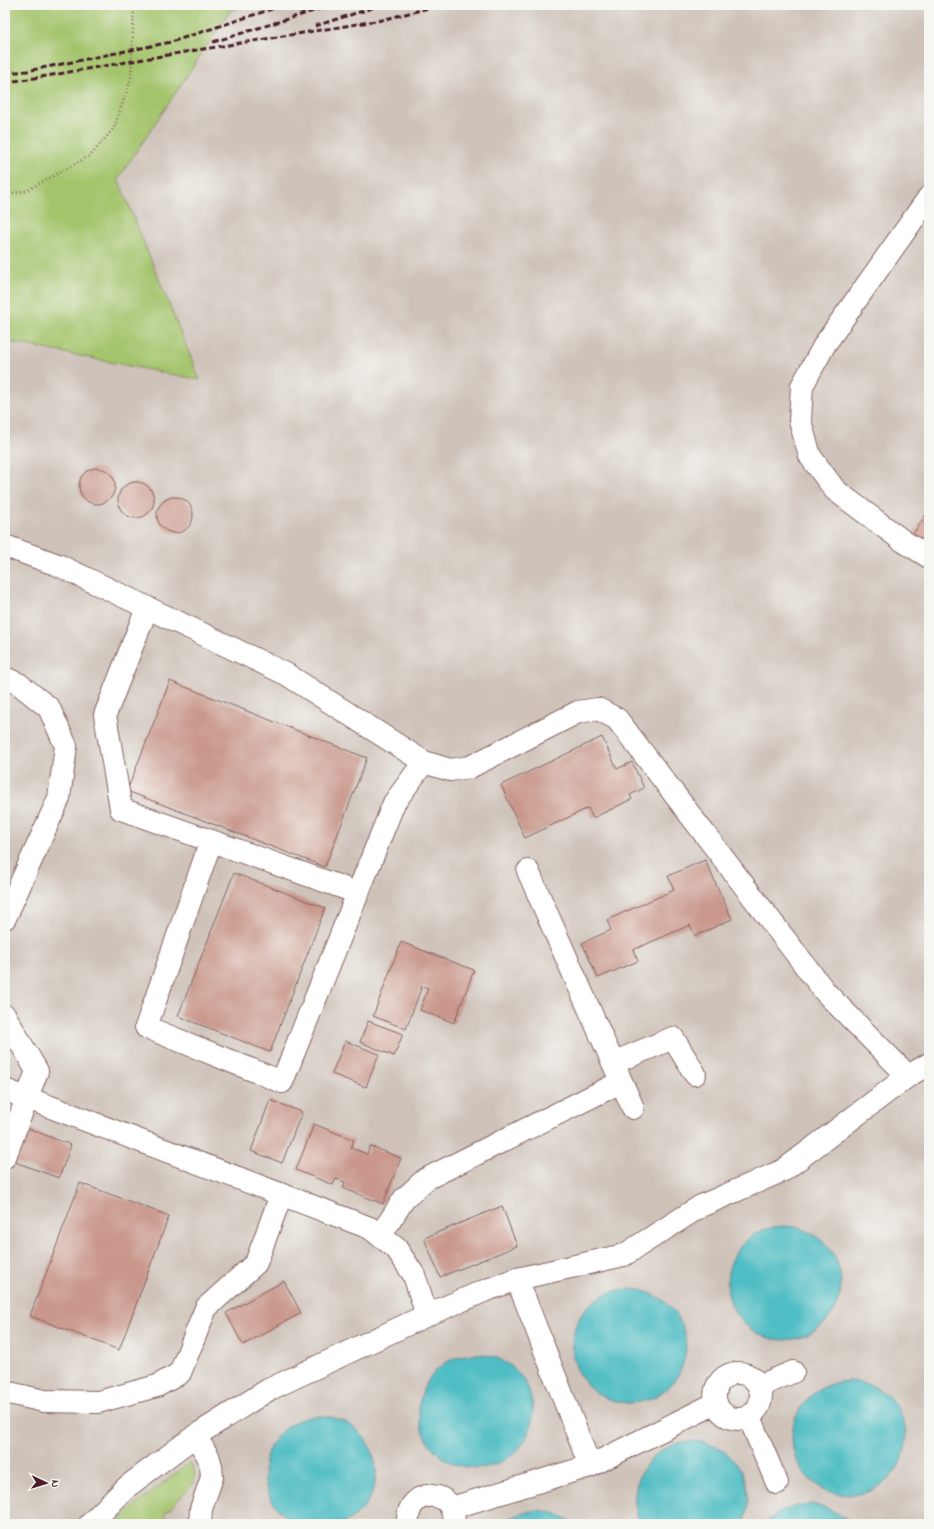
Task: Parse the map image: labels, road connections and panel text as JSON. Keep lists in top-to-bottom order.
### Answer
{
  "north": "right"
}
